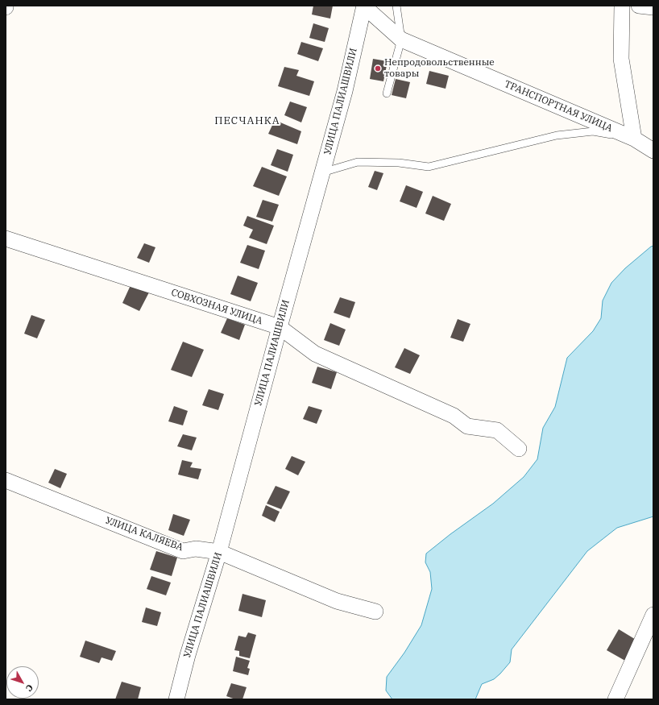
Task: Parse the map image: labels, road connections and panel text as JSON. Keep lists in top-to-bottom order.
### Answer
{
  "streets": {
    "street": [
      "УЛИЦА ПАЛИАШВИЛИ",
      "ТРАНСПОРТНАЯ УЛИЦА",
      "СОВХОЗНАЯ УЛИЦА",
      "УЛИЦА КАЛЯЕВА"
    ]
  },
  "crossings": [
    ["УЛИЦА ПАЛИАШВИЛИ", "ТРАНСПОРТНАЯ УЛИЦА"],
    ["УЛИЦА ПАЛИАШВИЛИ", "СОВХОЗНАЯ УЛИЦА"],
    ["УЛИЦА ПАЛИАШВИЛИ", "УЛИЦА КАЛЯЕВА"]
  ],
  "districts": ["ПЕСЧАНКА"],
  "places": ["Непродовольственные товары"],
  "north": "bottom right"
}
